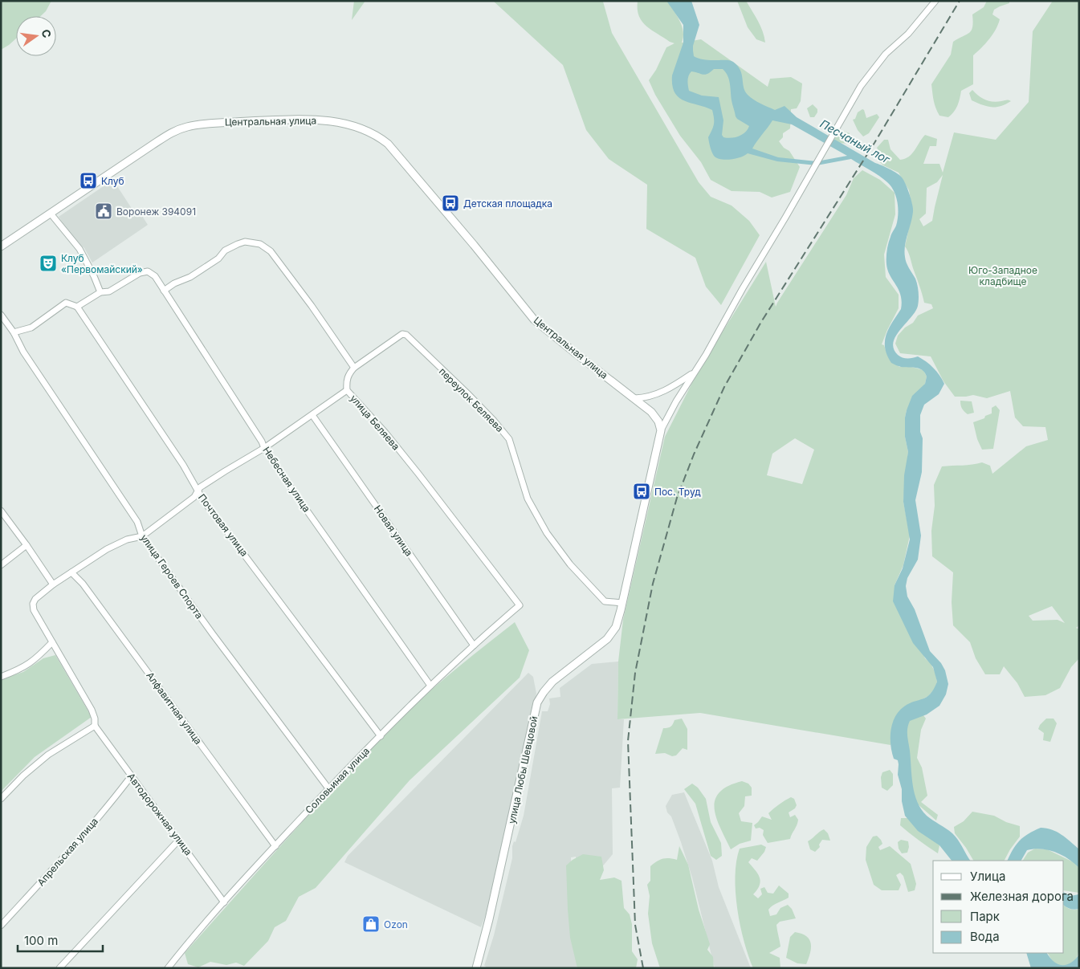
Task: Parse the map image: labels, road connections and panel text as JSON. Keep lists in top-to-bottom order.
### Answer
{
  "streets": {
    "street": [
      "Центральная улица",
      "переулок Беляева",
      "улица Беляева",
      "Небесная улица",
      "Почтовая улица",
      "Новая улица",
      "улица Героев Спорта",
      "Алфавитная улица",
      "улица Любы Шевцовой",
      "Соловьиная улица",
      "Автодорожная улица",
      "Апрельская улица"
    ]
  },
  "crossings": [
    ["Центральная улица", "улица Любы Шевцовой"],
    ["переулок Беляева", "улица Беляева"],
    ["переулок Беляева", "улица Любы Шевцовой"],
    ["улица Беляева", "Соловьиная улица"],
    ["Небесная улица", "Соловьиная улица"],
    ["Почтовая улица", "Соловьиная улица"],
    ["Новая улица", "Соловьиная улица"],
    ["улица Героев Спорта", "Соловьиная улица"],
    ["Алфавитная улица", "Соловьиная улица"],
    ["Соловьиная улица", "Автодорожная улица"],
    ["Автодорожная улица", "Апрельская улица"]
  ],
  "water": ["Песчаный лог"],
  "parks": ["Юго-Западное кладбище"],
  "places": {
    "bus stop": ["Клуб", "Детская площадка", "Пос. Труд"],
    "public building": ["Воронеж 394091"],
    "theatre": ["Клуб «Первомайский»"],
    "shop": ["Ozon"]
  },
  "legend": [
    "Улица",
    "Железная дорога",
    "Парк",
    "Вода"
  ],
  "scale_bar": "100 m",
  "north": "right"
}
